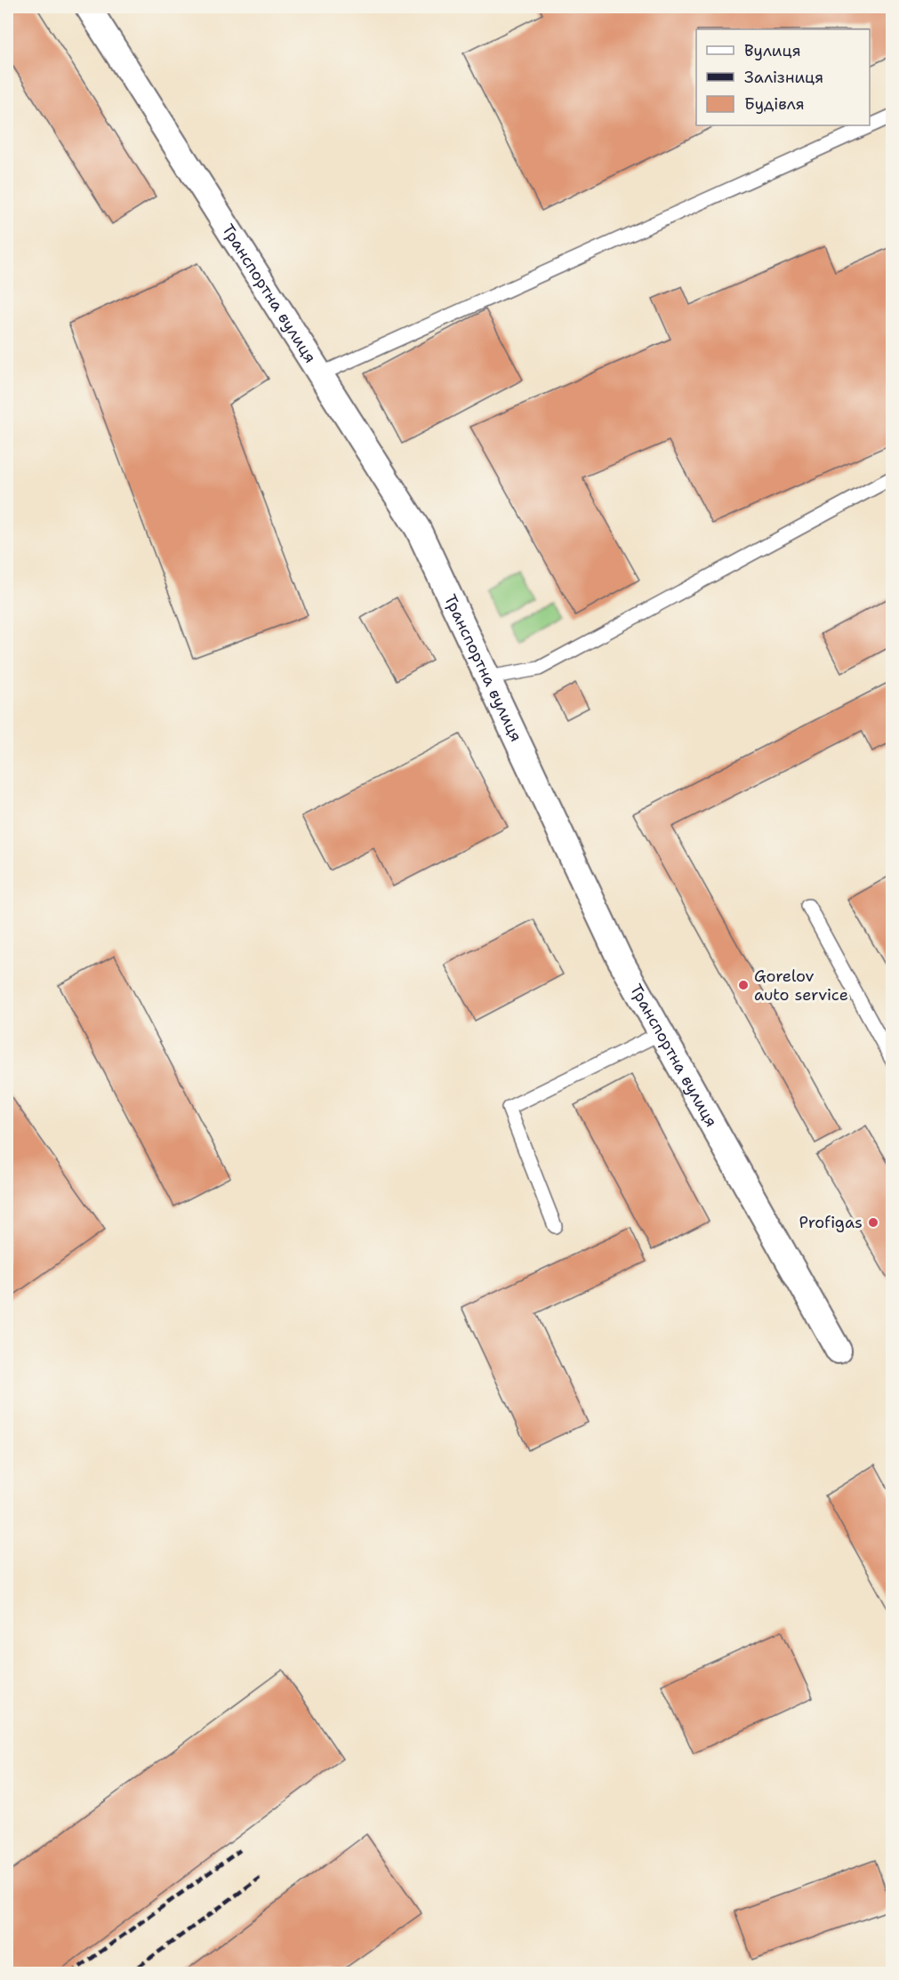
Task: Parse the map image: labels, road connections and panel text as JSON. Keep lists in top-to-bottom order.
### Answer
{
  "streets": {
    "street": ["Транспортна вулиця"]
  },
  "places": ["Gorelov auto service", "Profigas"],
  "legend": ["Вулиця", "Залізниця", "Будівля"]
}
